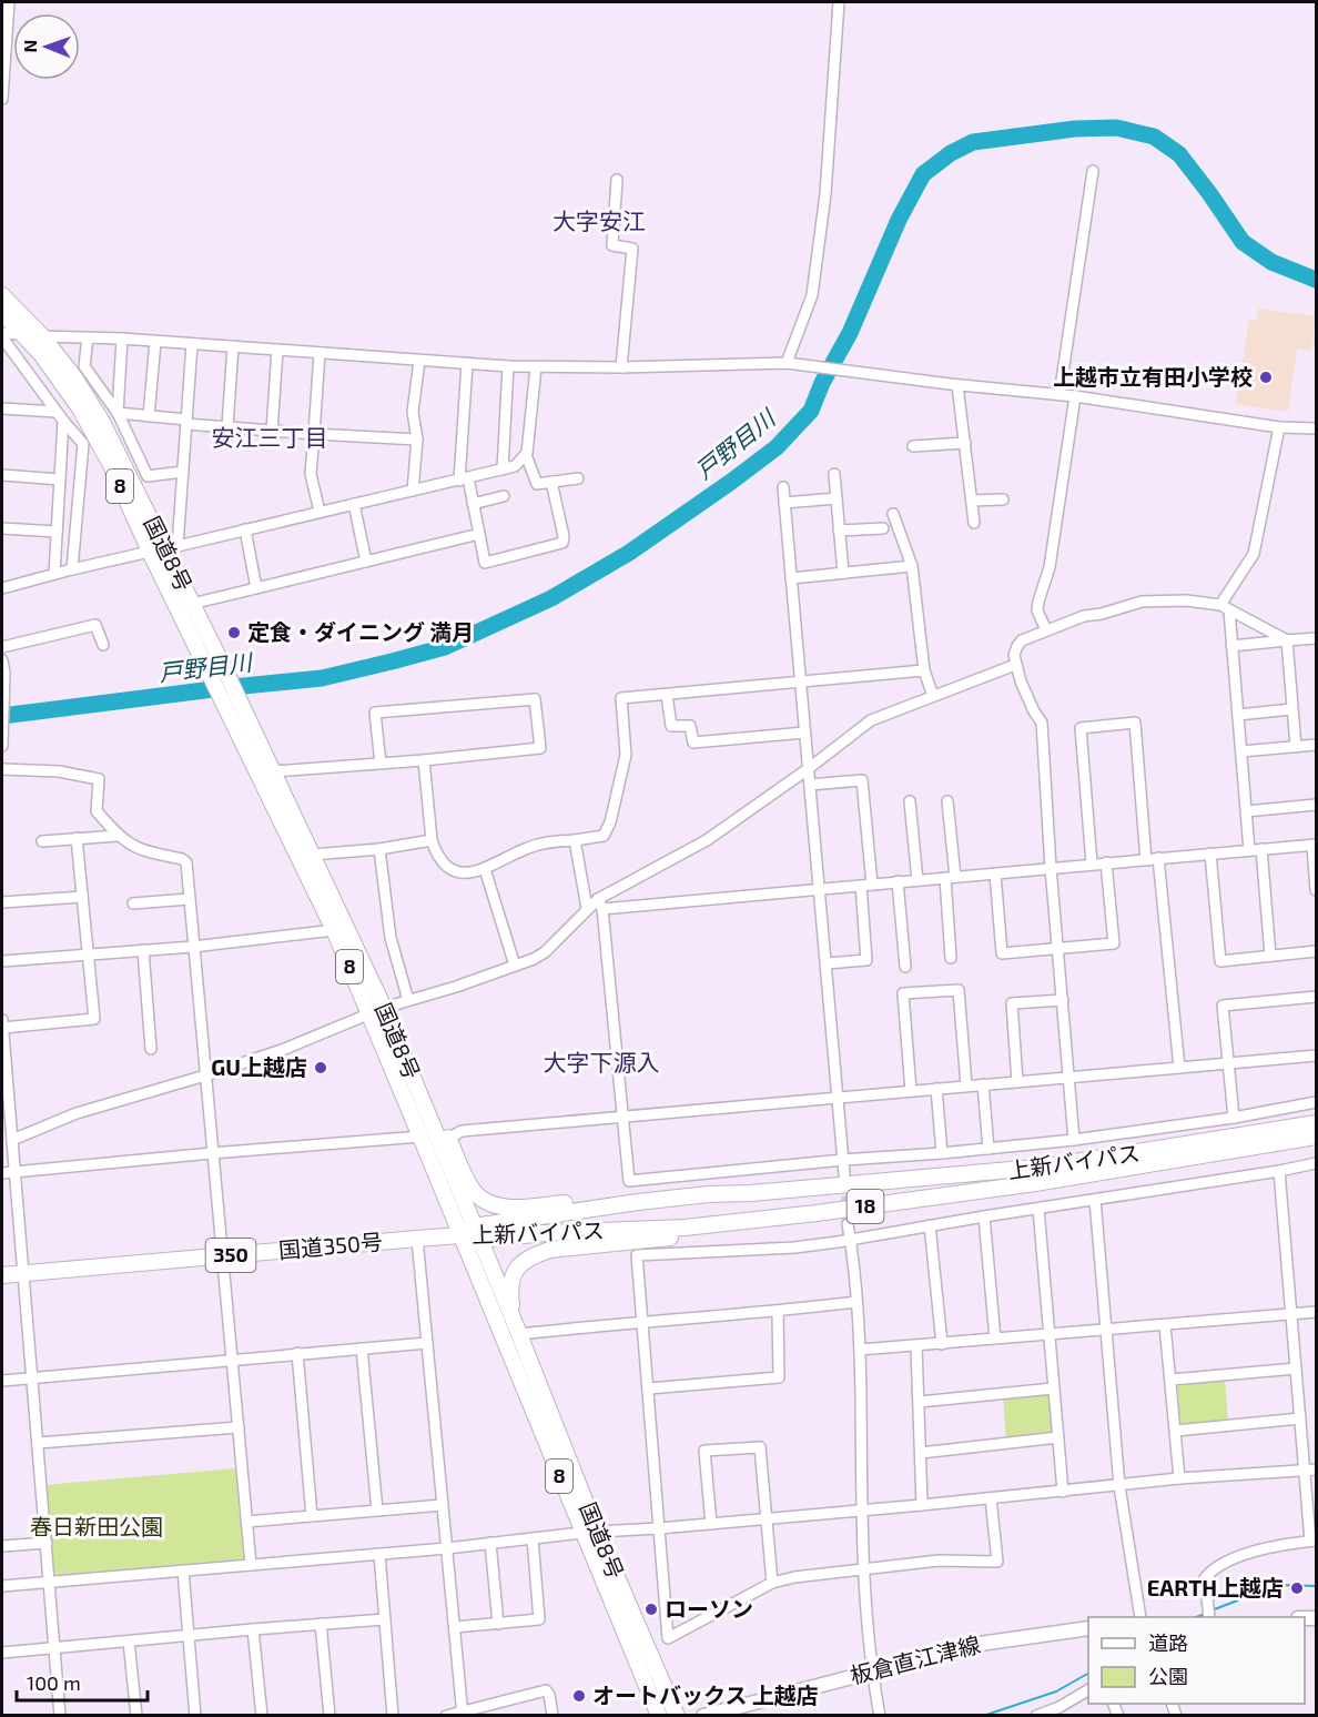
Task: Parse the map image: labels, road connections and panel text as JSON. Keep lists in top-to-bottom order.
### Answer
{
  "streets": {
    "highway": [
      "8",
      "国道8号",
      "上新バイパス",
      "18",
      "国道350号",
      "350"
    ],
    "main road": ["板倉直江津線"]
  },
  "crossings": [
    ["国道8号", "上新バイパス"],
    ["国道8号", "国道350号"],
    ["上新バイパス", "国道350号"]
  ],
  "districts": ["大字安江", "安江三丁目", "大字下源入"],
  "water": ["戸野目川"],
  "parks": ["春日新田公園"],
  "places": [
    "上越市立有田小学校",
    "定食・ダイニング 満月",
    "GU上越店",
    "EARTH上越店",
    "ローソン",
    "オートバックス 上越店"
  ],
  "legend": ["道路", "公園"],
  "scale_bar": "100 m",
  "north": "left"
}
